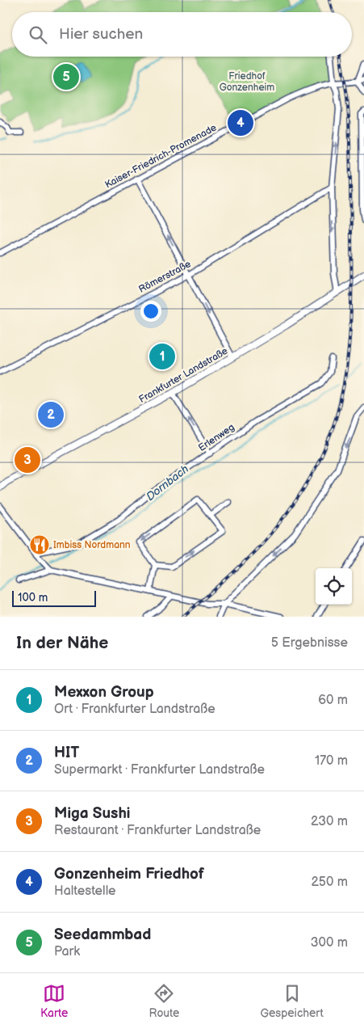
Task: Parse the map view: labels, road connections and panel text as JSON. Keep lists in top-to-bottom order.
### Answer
{
  "streets": {
    "street": [
      "Kaiser-Friedrich-Promenade",
      "Römerstraße",
      "Frankfurter Landstraße",
      "Erlenweg"
    ]
  },
  "water": ["Dornbach"],
  "parks": ["Friedhof Gonzenheim"],
  "places": {
    "restaurant": ["Imbiss Nordmann"]
  },
  "scale_bar": "100 m",
  "page": {
    "search": "Hier suchen",
    "pins": [
      "5",
      "4",
      "1",
      "2",
      "3"
    ],
    "scale": "100 m",
    "heading": ["In der Nähe", "5 Ergebnisse"],
    "list": [
      {
        "mark": "1",
        "name": "Mexxon Group",
        "note": "Ort · Frankfurter Landstraße",
        "value": "60 m"
      },
      {
        "mark": "2",
        "name": "HIT",
        "note": "Supermarkt · Frankfurter Landstraße",
        "value": "170 m"
      },
      {
        "mark": "3",
        "name": "Miga Sushi",
        "note": "Restaurant · Frankfurter Landstraße",
        "value": "230 m"
      },
      {
        "mark": "4",
        "name": "Gonzenheim Friedhof",
        "note": "Haltestelle",
        "value": "250 m"
      },
      {
        "mark": "5",
        "name": "Seedammbad",
        "note": "Park",
        "value": "300 m"
      }
    ],
    "nav": ["Karte", "Route", "Gespeichert"]
  }
}
